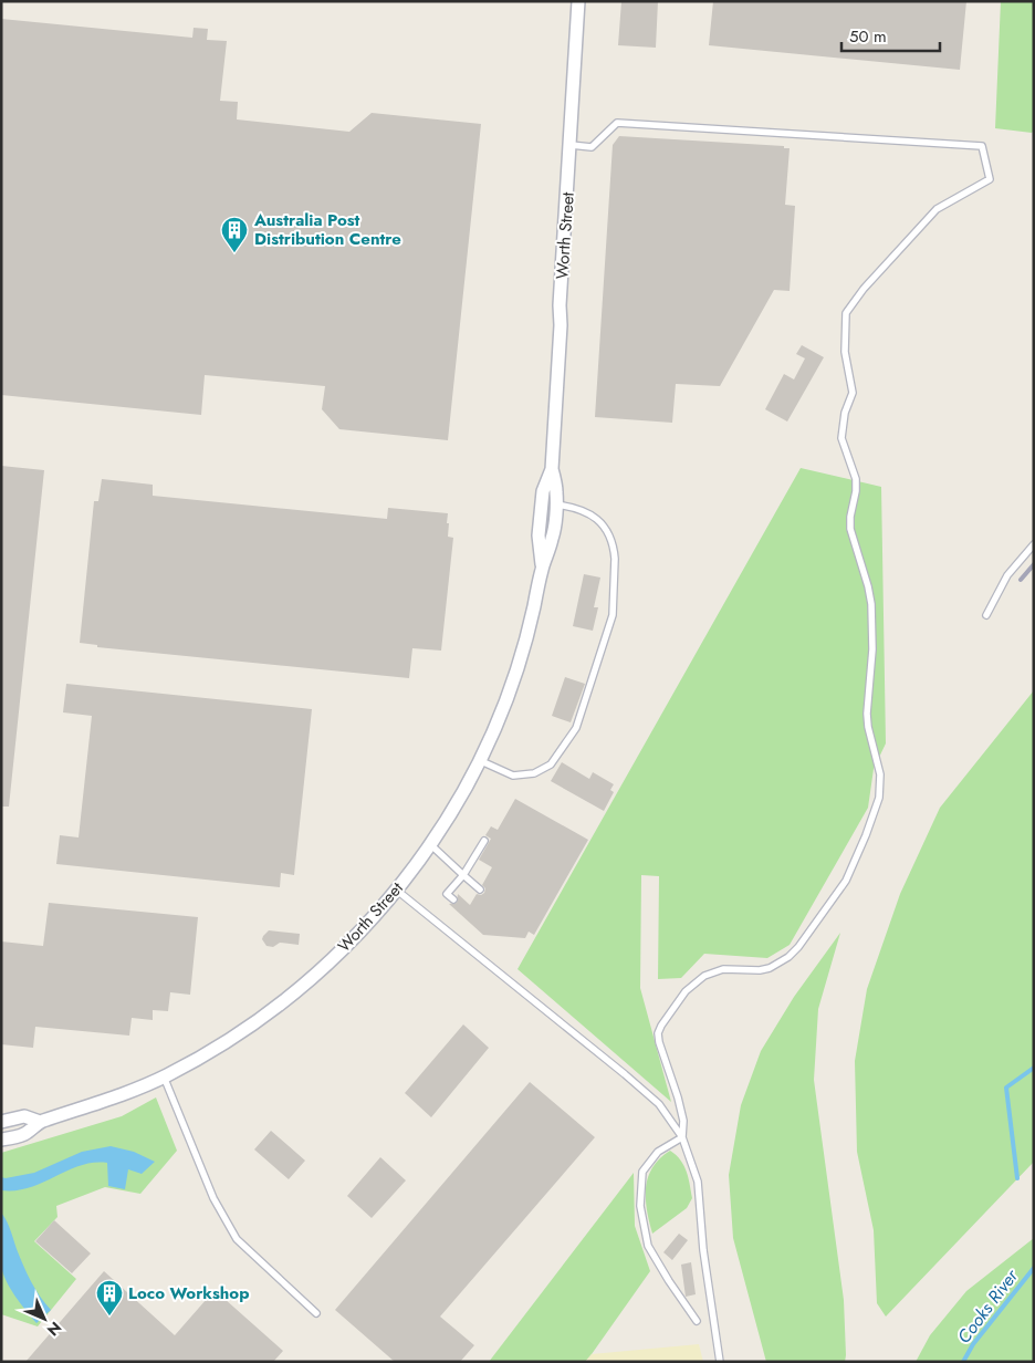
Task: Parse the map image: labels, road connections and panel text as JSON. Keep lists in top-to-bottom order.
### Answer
{
  "streets": {
    "street": ["Worth Street"]
  },
  "water": ["Cooks River"],
  "places": {
    "building": ["Australia Post Distribution Centre", "Loco Workshop"]
  },
  "scale_bar": "50 m",
  "north": "bottom right"
}
